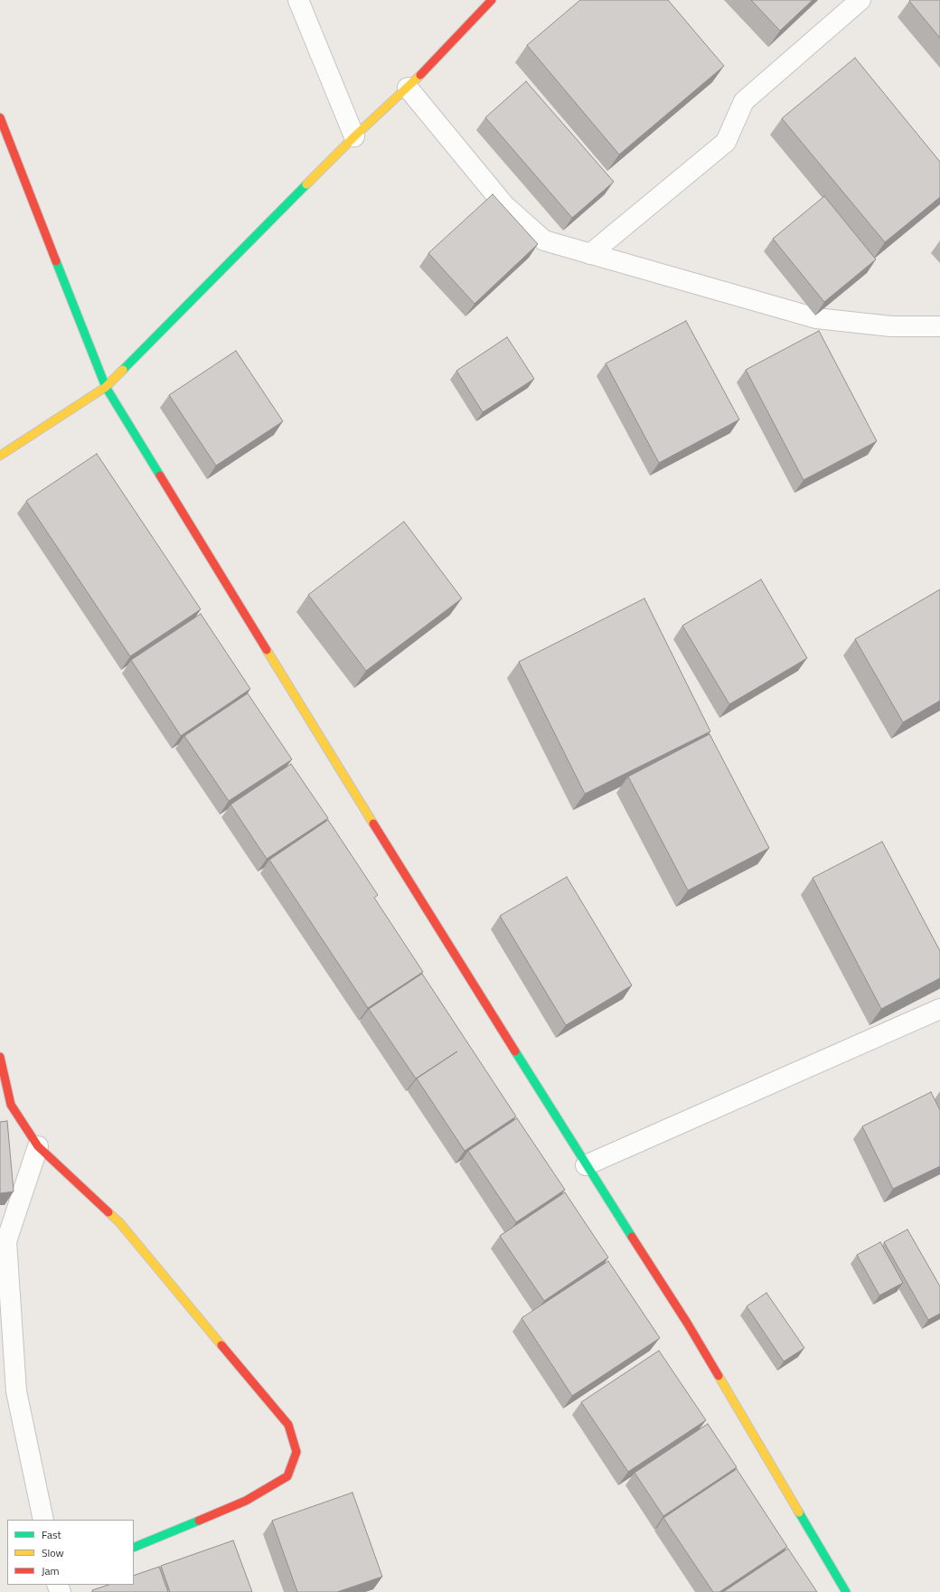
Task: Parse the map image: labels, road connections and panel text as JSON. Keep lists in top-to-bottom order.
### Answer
{
  "legend": ["Fast", "Slow", "Jam"]
}
